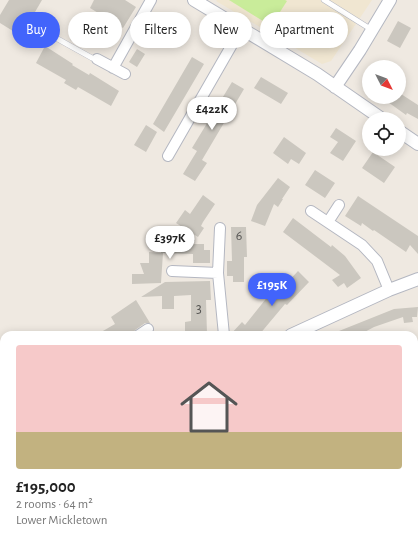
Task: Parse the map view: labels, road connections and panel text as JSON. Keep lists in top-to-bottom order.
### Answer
{
  "house_numbers": ["6", "3"],
  "north": "bottom right",
  "page": {
    "chip": [
      "Buy",
      "Rent",
      "Filters",
      "New",
      "Apartment"
    ],
    "price": ["£422K", "£397K", "£195K"],
    "list": [
      {
        "name": "£195,000",
        "note": "2 rooms · 64 m² · Lower Mickletown"
      }
    ]
  }
}
